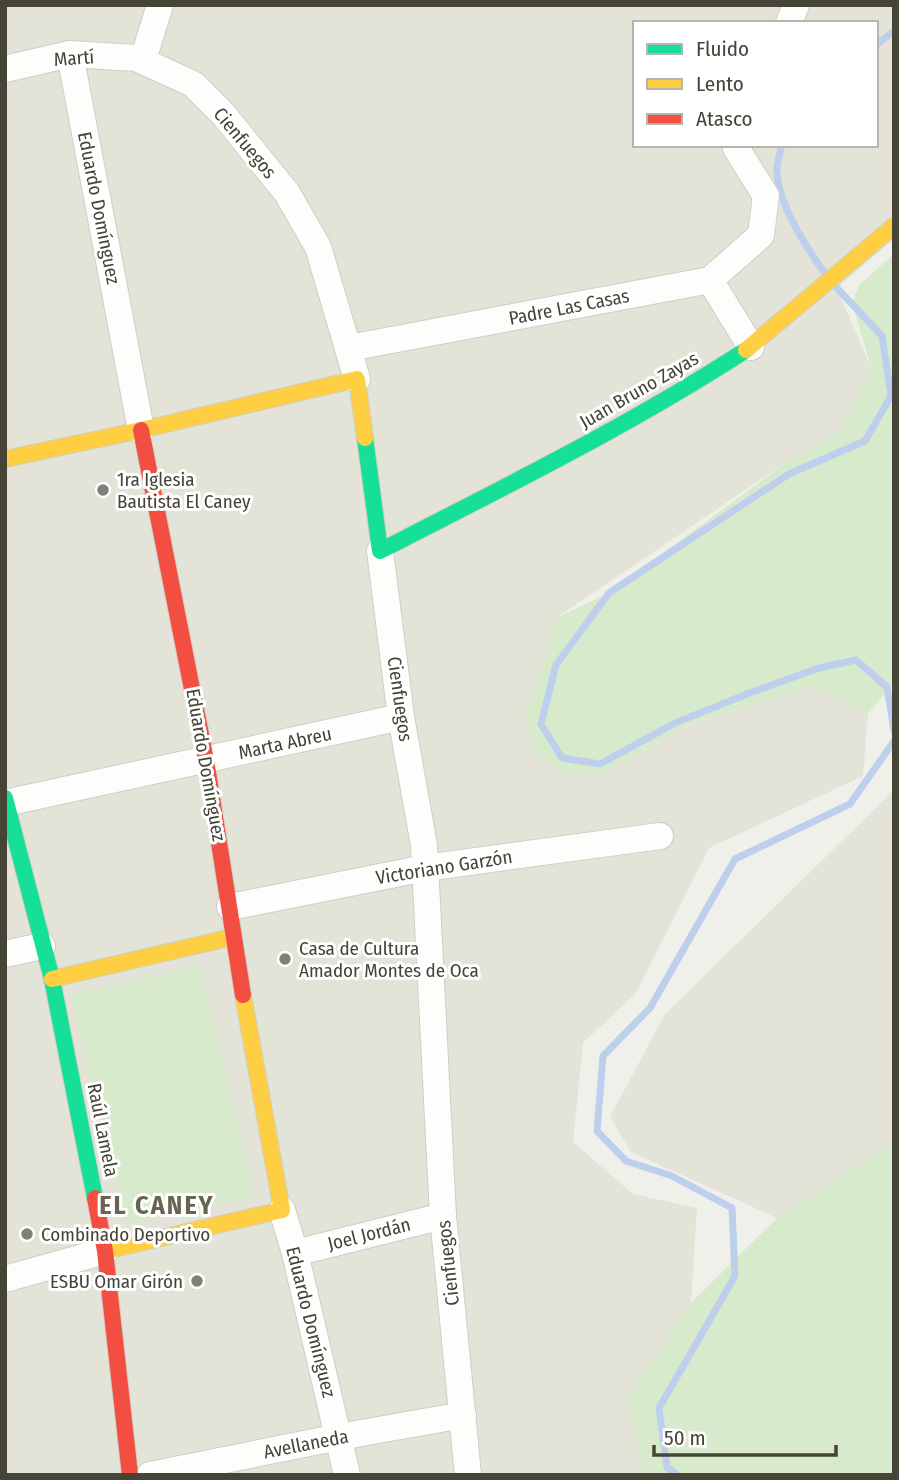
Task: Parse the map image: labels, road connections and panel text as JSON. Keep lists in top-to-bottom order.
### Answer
{
  "streets": {
    "street": [
      "Martí",
      "Cienfuegos",
      "Eduardo Domínguez",
      "Padre Las Casas",
      "Juan Bruno Zayas",
      "Marta Abreu",
      "Victoriano Garzón",
      "Raúl Lamela",
      "Joel Jordán",
      "Avellaneda"
    ]
  },
  "crossings": [
    ["Martí", "Cienfuegos"],
    ["Martí", "Eduardo Domínguez"],
    ["Cienfuegos", "Padre Las Casas"],
    ["Cienfuegos", "Juan Bruno Zayas"],
    ["Cienfuegos", "Marta Abreu"],
    ["Cienfuegos", "Victoriano Garzón"],
    ["Cienfuegos", "Joel Jordán"],
    ["Cienfuegos", "Avellaneda"],
    ["Eduardo Domínguez", "Marta Abreu"],
    ["Eduardo Domínguez", "Victoriano Garzón"],
    ["Eduardo Domínguez", "Joel Jordán"],
    ["Eduardo Domínguez", "Avellaneda"],
    ["Marta Abreu", "Raúl Lamela"]
  ],
  "districts": ["EL CANEY"],
  "places": [
    "1ra Iglesia Bautista El Caney",
    "Casa de Cultura Amador Montes de Oca",
    "Combinado Deportivo",
    "ESBU Omar Girón"
  ],
  "legend": ["Fluido", "Lento", "Atasco"],
  "scale_bar": "50 m"
}
